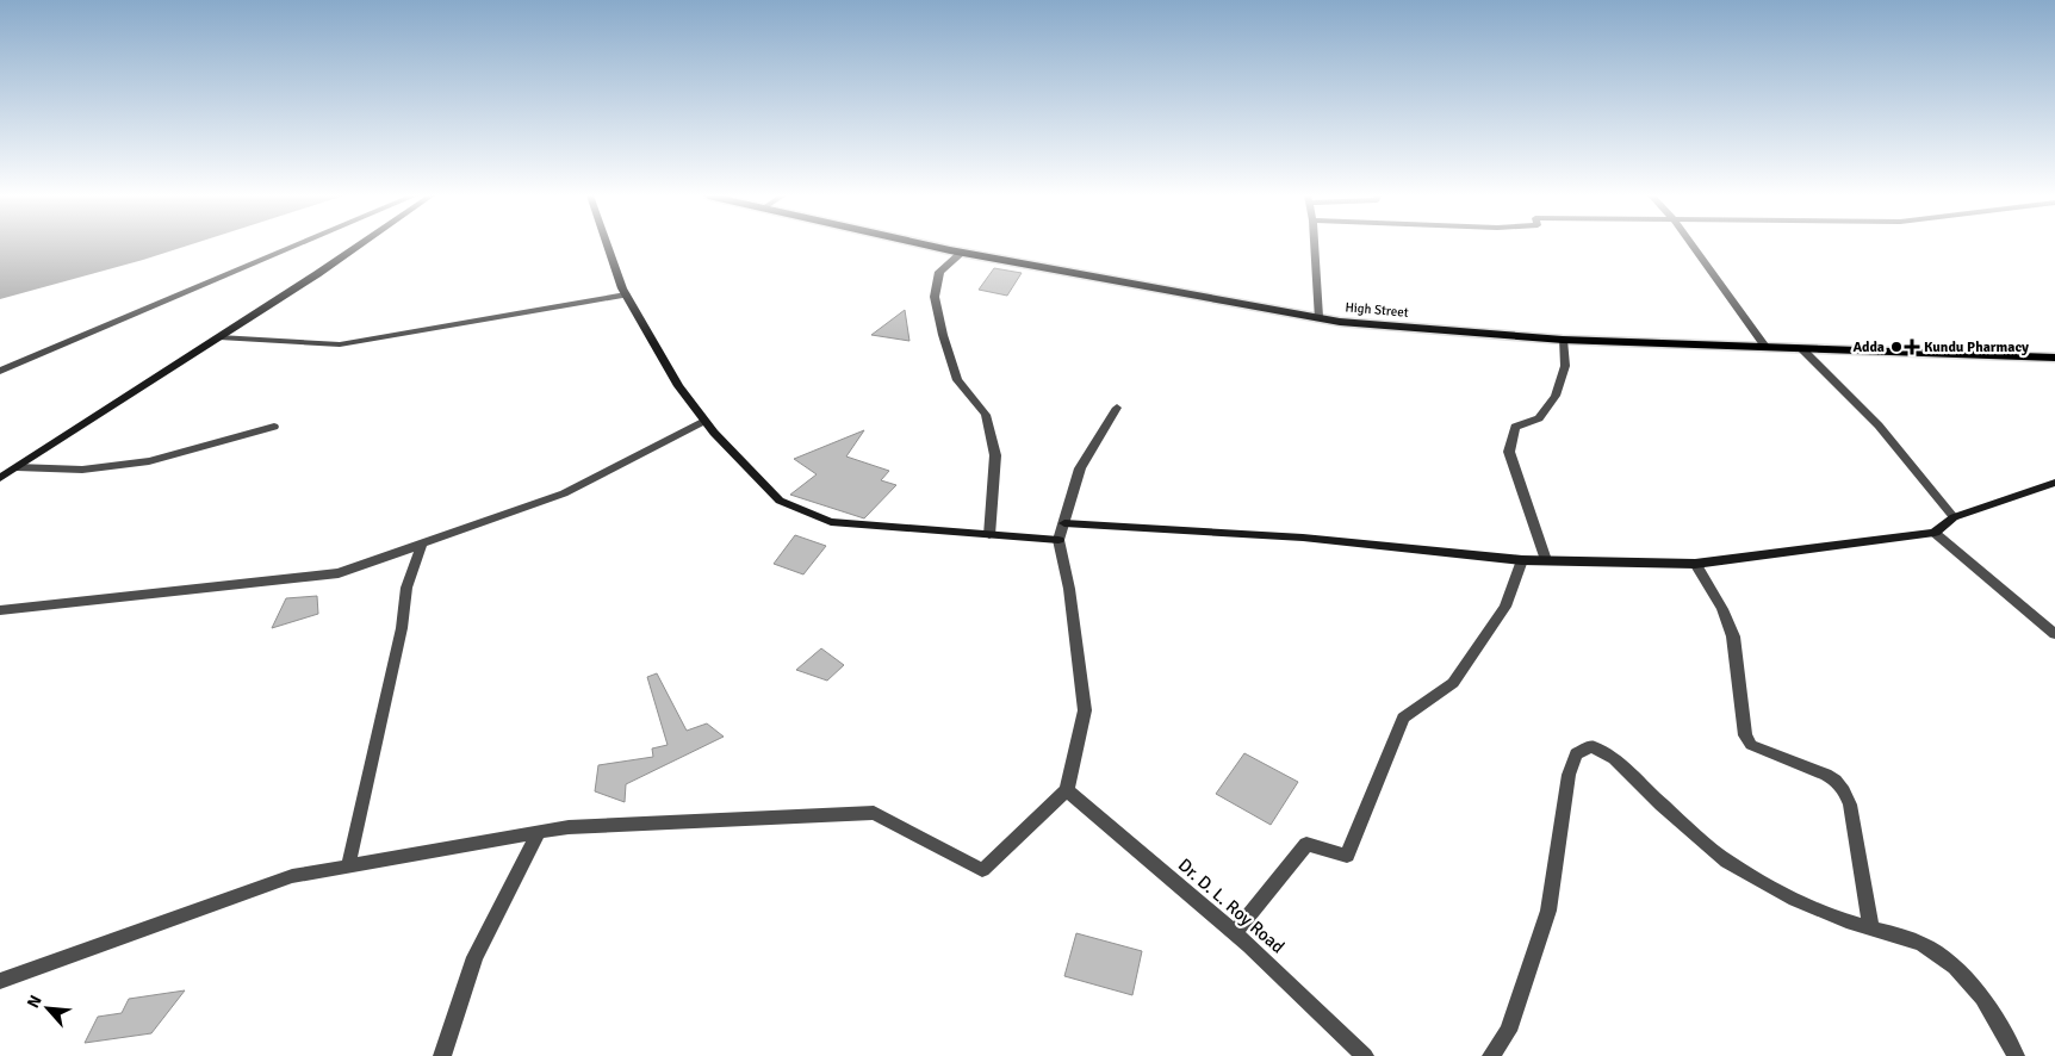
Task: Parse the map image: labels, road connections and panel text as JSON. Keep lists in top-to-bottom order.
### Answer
{
  "streets": {
    "main road": ["High Street"],
    "street": ["Dr. D. L. Roy Road"]
  },
  "places": {
    "other": ["Adda"],
    "health": ["Kundu Pharmacy"]
  },
  "north": "top left"
}
